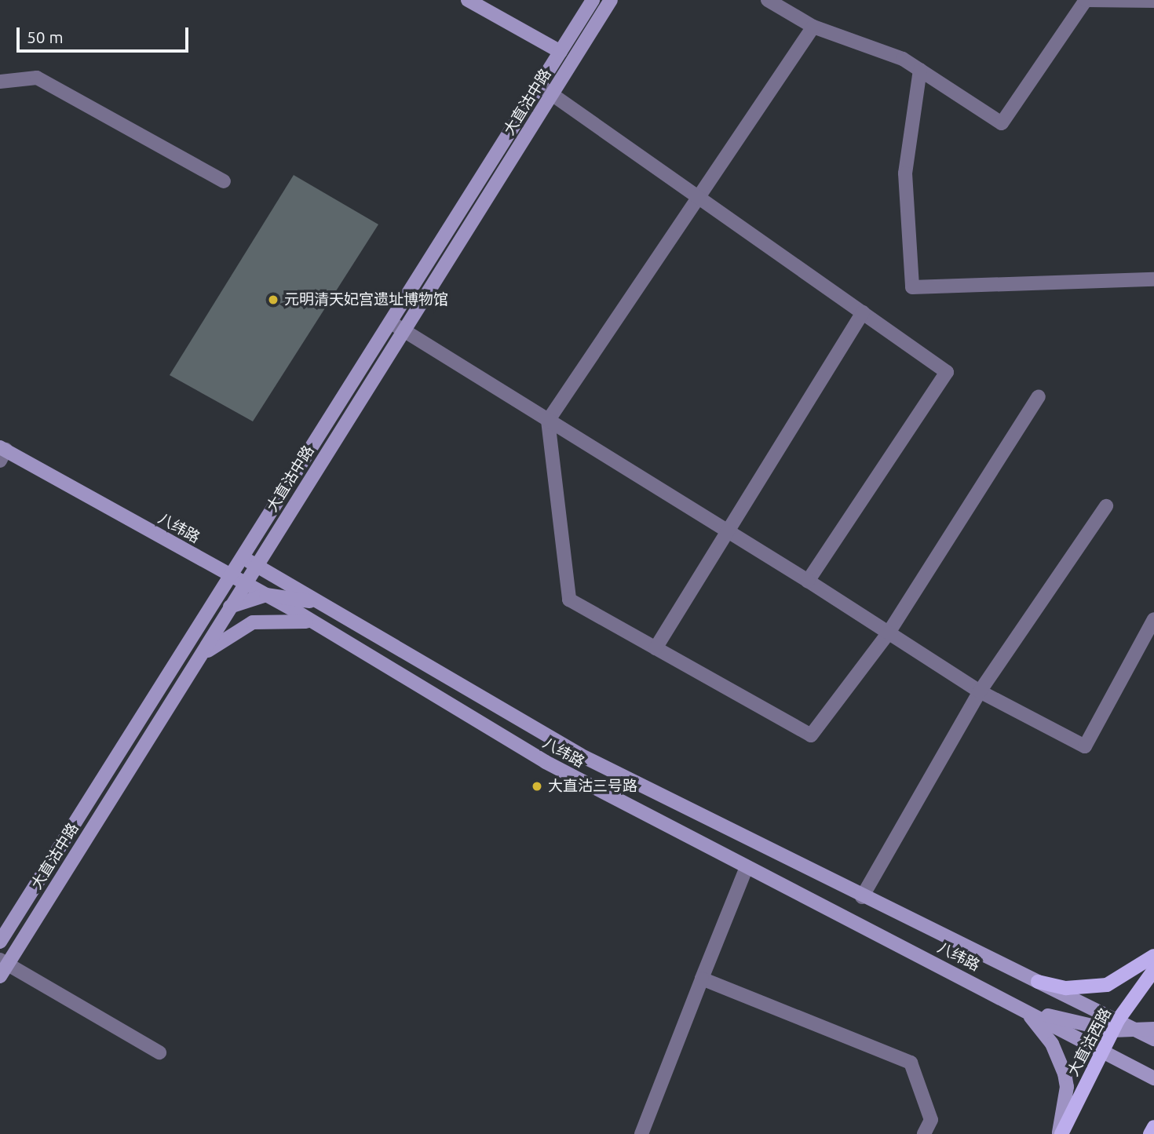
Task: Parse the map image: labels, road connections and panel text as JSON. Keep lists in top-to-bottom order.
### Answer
{
  "streets": {
    "main road": ["大直沽西路"],
    "street": ["大直沽中路", "八纬路"]
  },
  "crossings": [
    ["大直沽中路", "八纬路"],
    ["八纬路", "大直沽西路"]
  ],
  "places": ["元明清天妃宫遗址博物馆", "大直沽三号路"],
  "scale_bar": "50 m"
}
